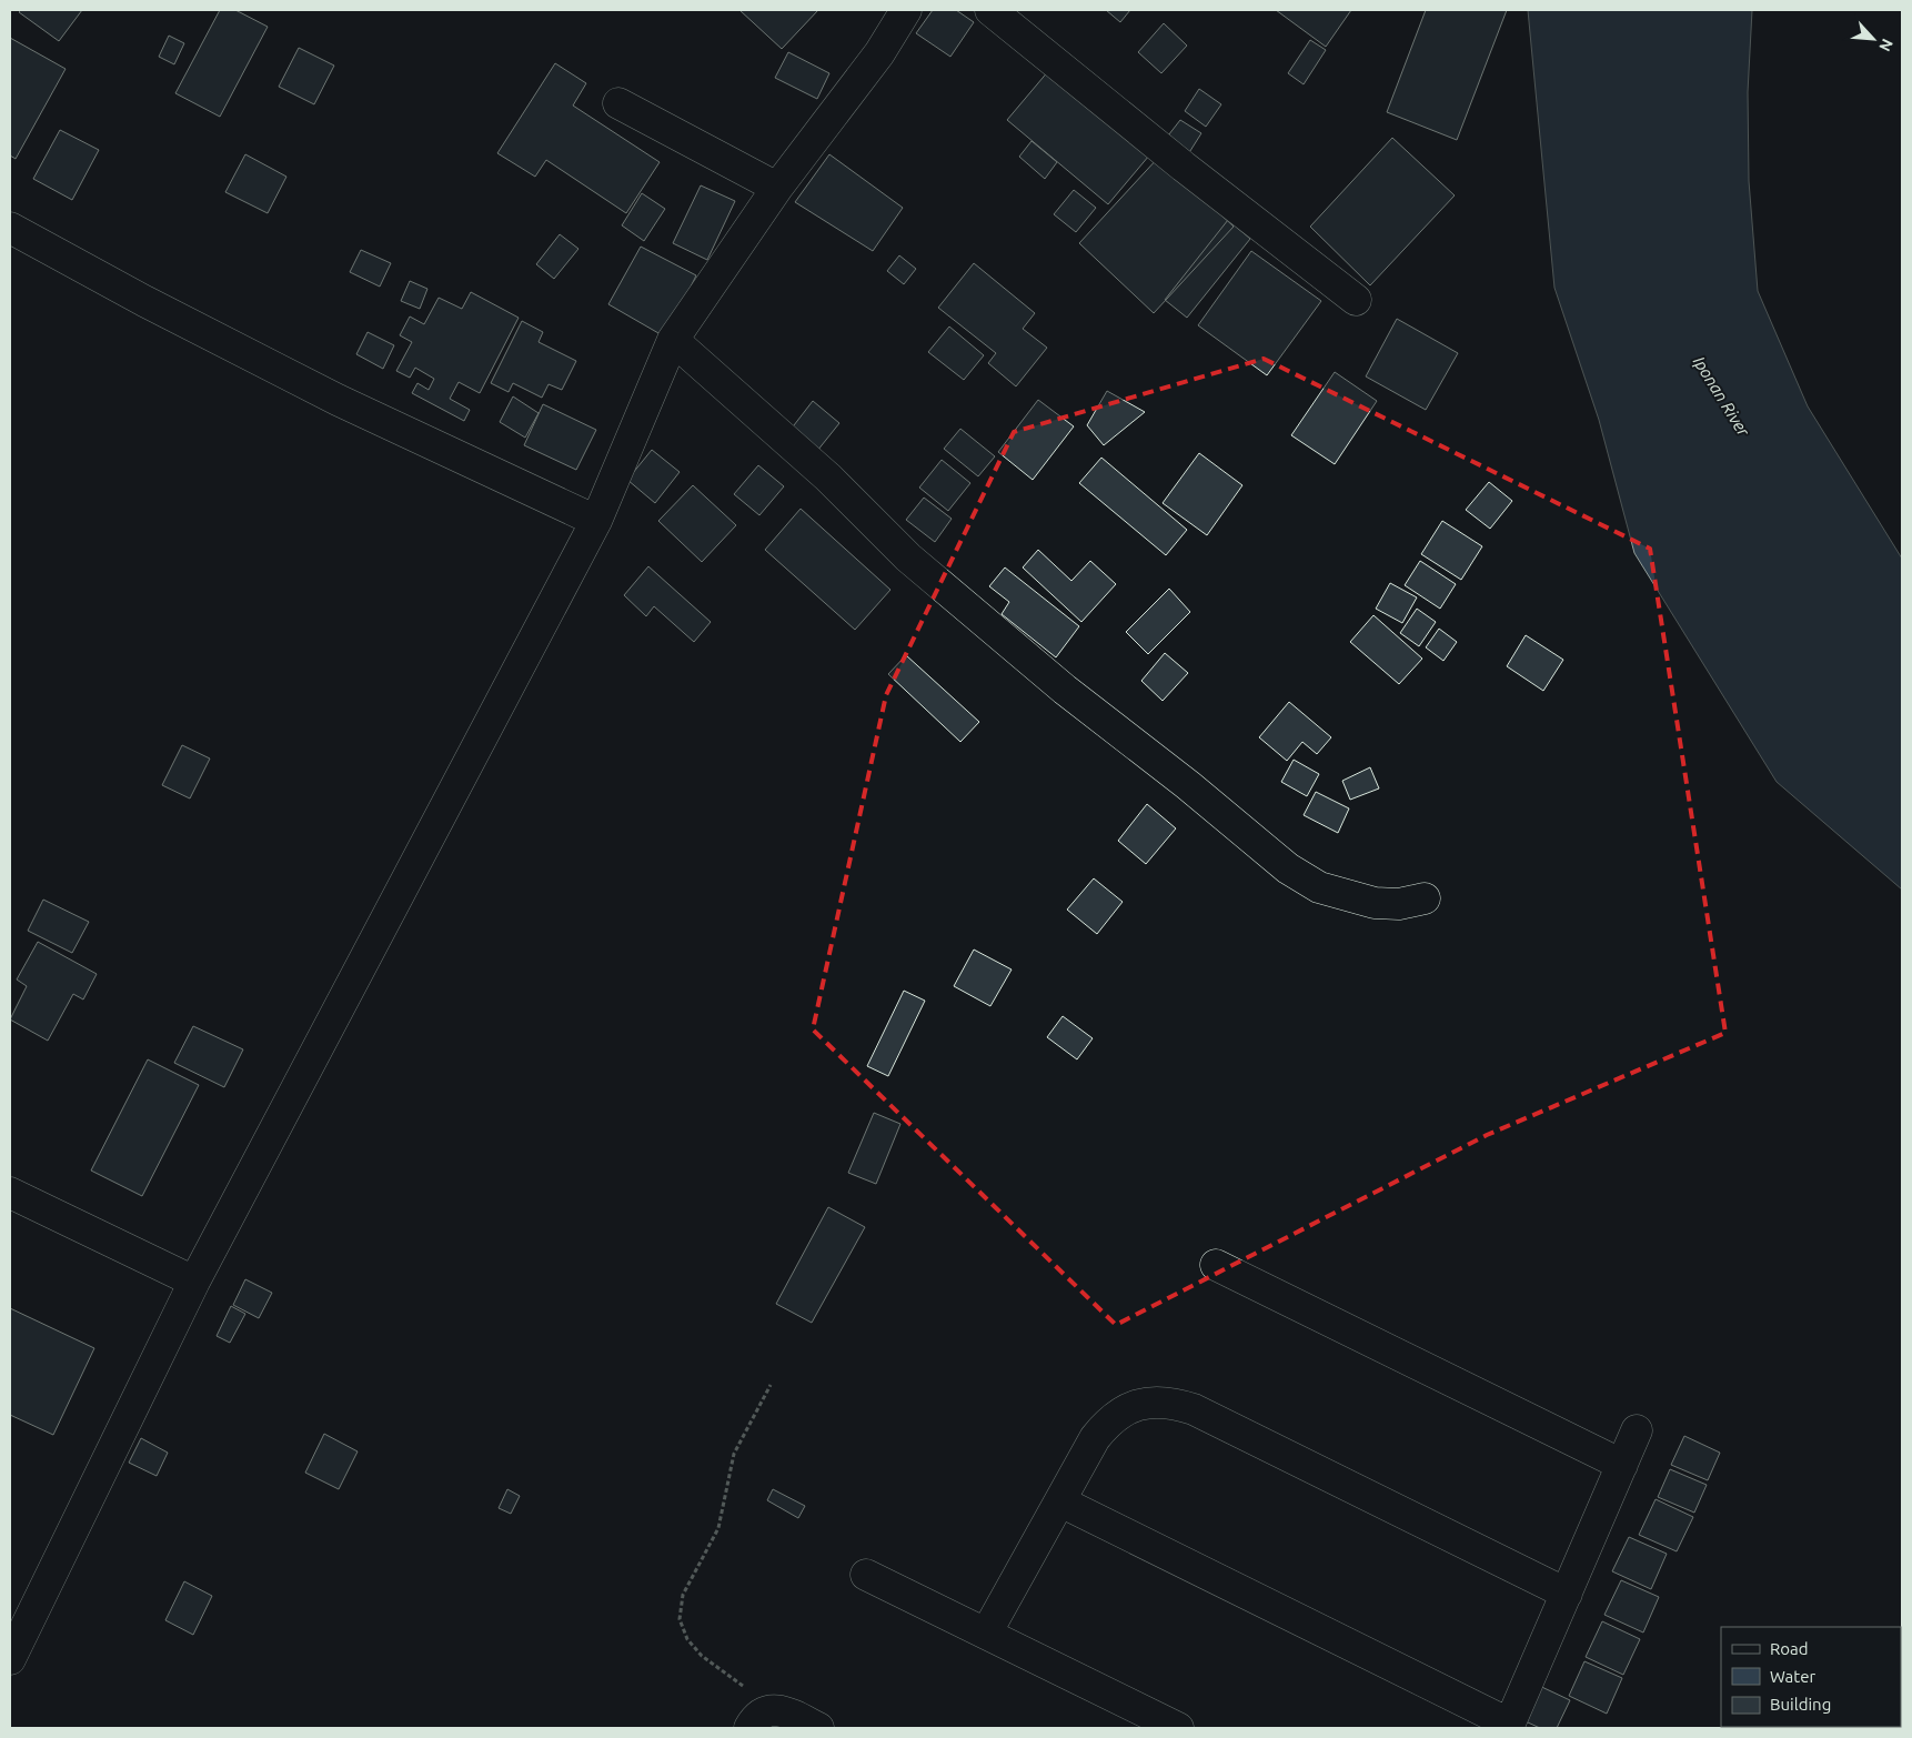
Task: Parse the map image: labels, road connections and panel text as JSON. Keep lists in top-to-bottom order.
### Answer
{
  "water": ["Iponan River"],
  "legend": ["Road", "Water", "Building"],
  "north": "bottom right"
}
